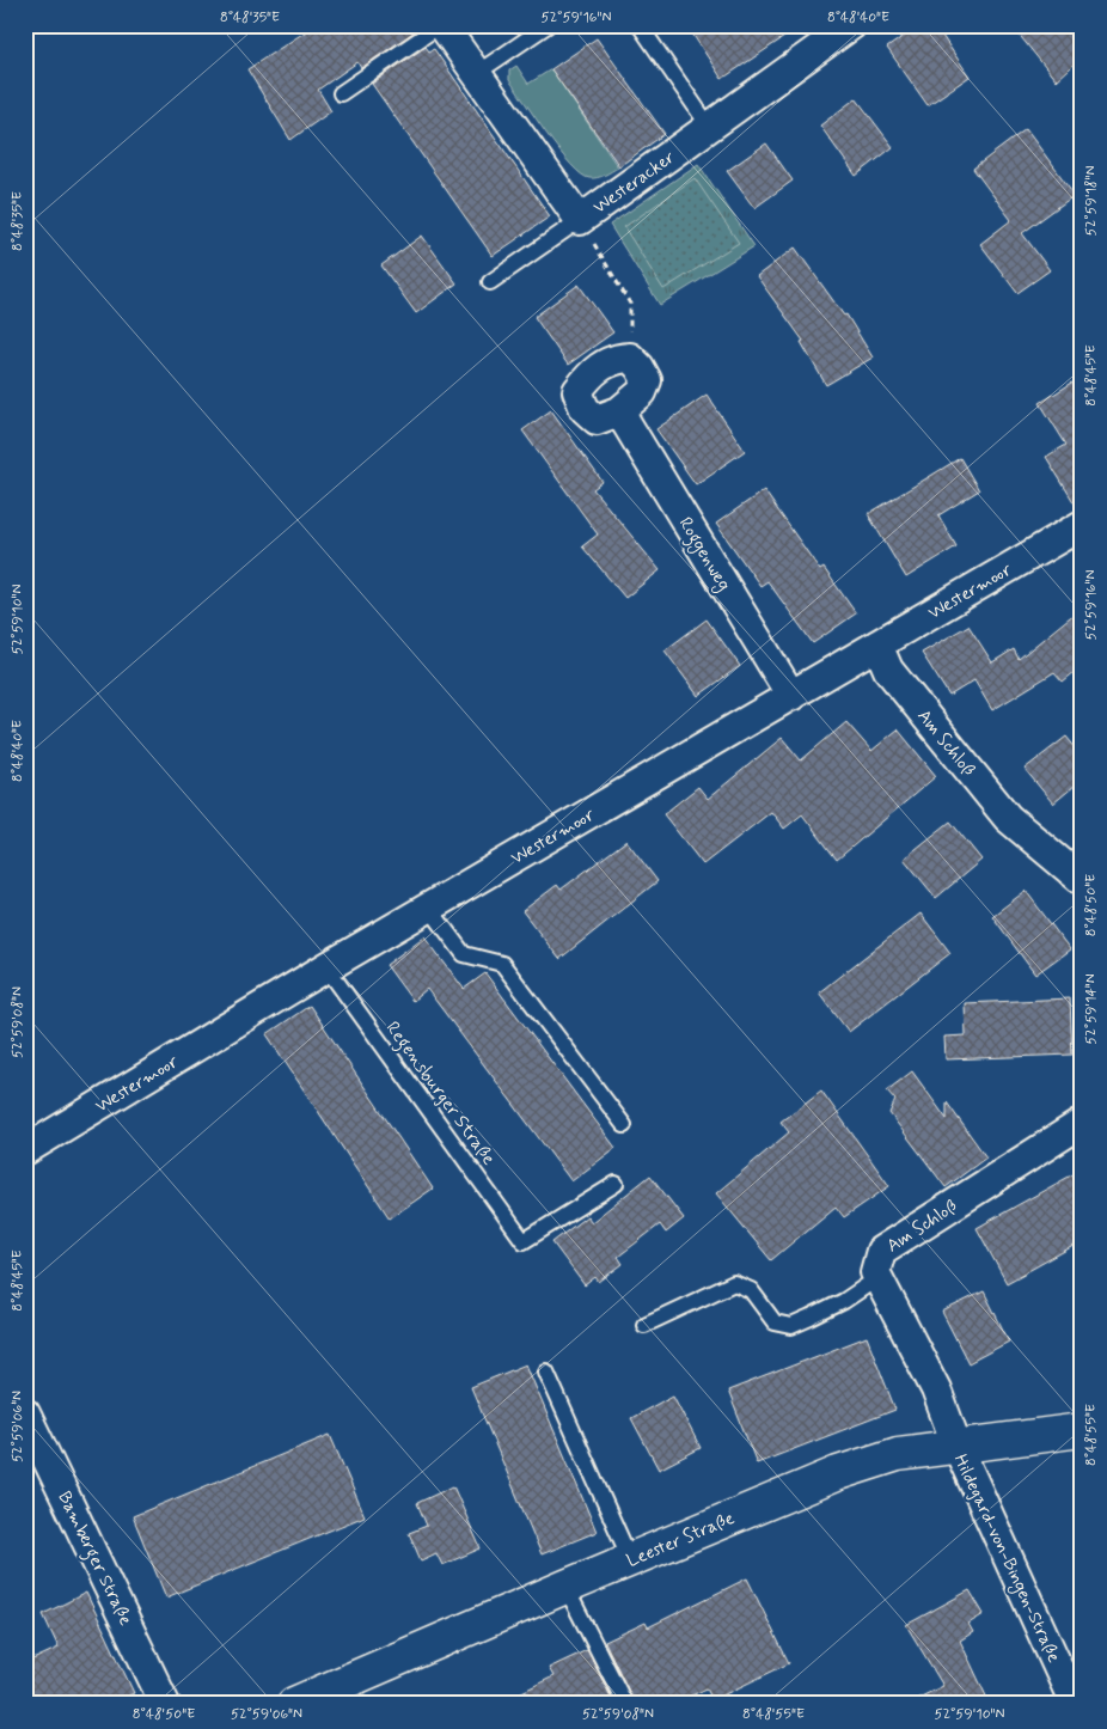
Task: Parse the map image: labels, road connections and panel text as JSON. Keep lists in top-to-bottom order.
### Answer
{
  "streets": {
    "street": [
      "Westeracker",
      "Roggenweg",
      "Westermoor",
      "Am Schloß",
      "Leester Straße",
      "Bamberger Straße",
      "Hildegard-von-Bingen-Straße"
    ],
    "lane": ["Regensburger Straße"]
  },
  "crossings": [
    ["Roggenweg", "Westermoor"],
    ["Westermoor", "Am Schloß"],
    ["Westermoor", "Regensburger Straße"],
    ["Am Schloß", "Leester Straße"],
    ["Am Schloß", "Hildegard-von-Bingen-Straße"],
    ["Leester Straße", "Hildegard-von-Bingen-Straße"]
  ],
  "coordinates": [
    "8°48'35\"E",
    "52°59'16\"N",
    "8°48'40\"E",
    "52°59'18\"N",
    "8°48'45\"E",
    "52°59'10\"N",
    "8°48'50\"E",
    "52°59'14\"N",
    "52°59'08\"N",
    "52°59'06\"N",
    "8°48'55\"E"
  ]
}
